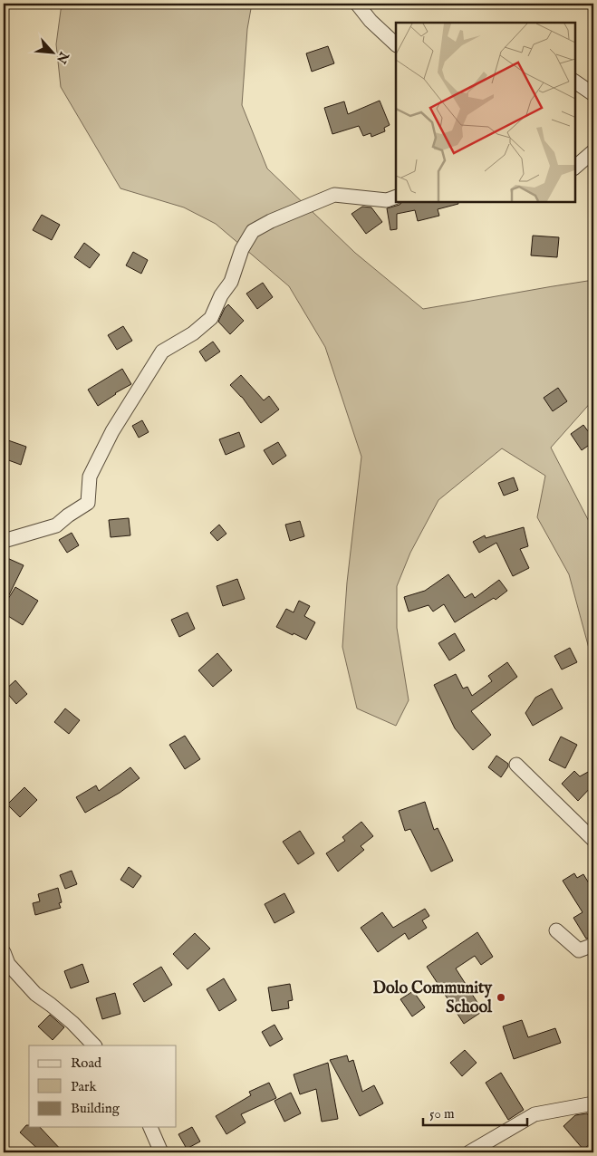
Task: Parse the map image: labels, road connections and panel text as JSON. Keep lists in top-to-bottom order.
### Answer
{
  "places": ["Dolo Community School"],
  "legend": ["Road", "Park", "Building"],
  "scale_bar": "50 m",
  "north": "bottom right"
}
